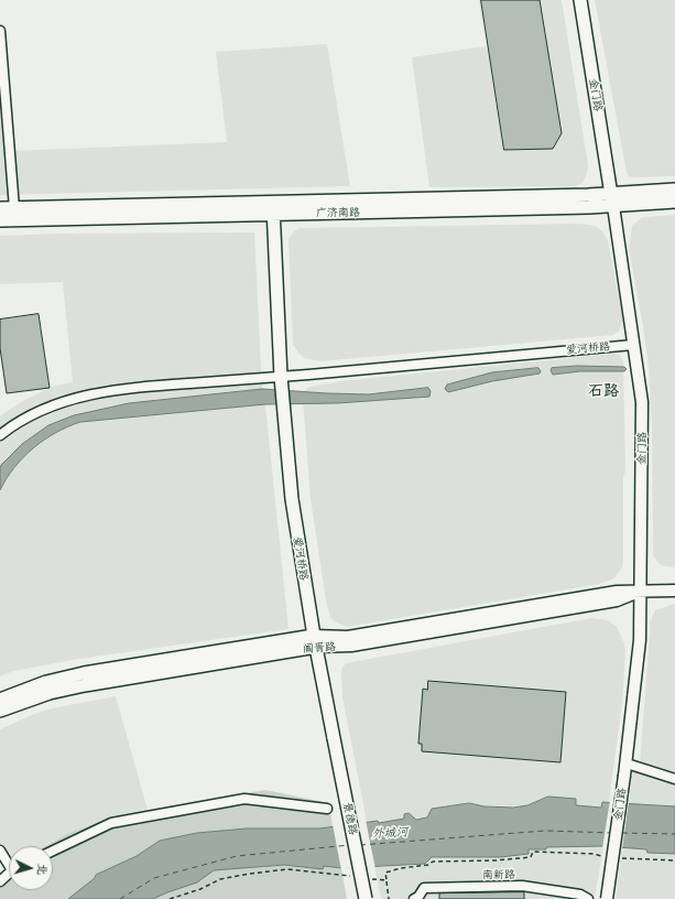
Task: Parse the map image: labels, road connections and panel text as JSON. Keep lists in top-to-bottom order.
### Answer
{
  "streets": {
    "main road": [
      "金门路",
      "广济南路",
      "爱河桥路",
      "阊胥路",
      "景德路"
    ],
    "street": ["南新路"]
  },
  "crossings": [
    ["金门路", "广济南路"],
    ["金门路", "爱河桥路"],
    ["金门路", "阊胥路"],
    ["广济南路", "爱河桥路"],
    ["爱河桥路", "阊胥路"],
    ["爱河桥路", "景德路"]
  ],
  "districts": ["石路"],
  "water": ["外城河"],
  "north": "right"
}
